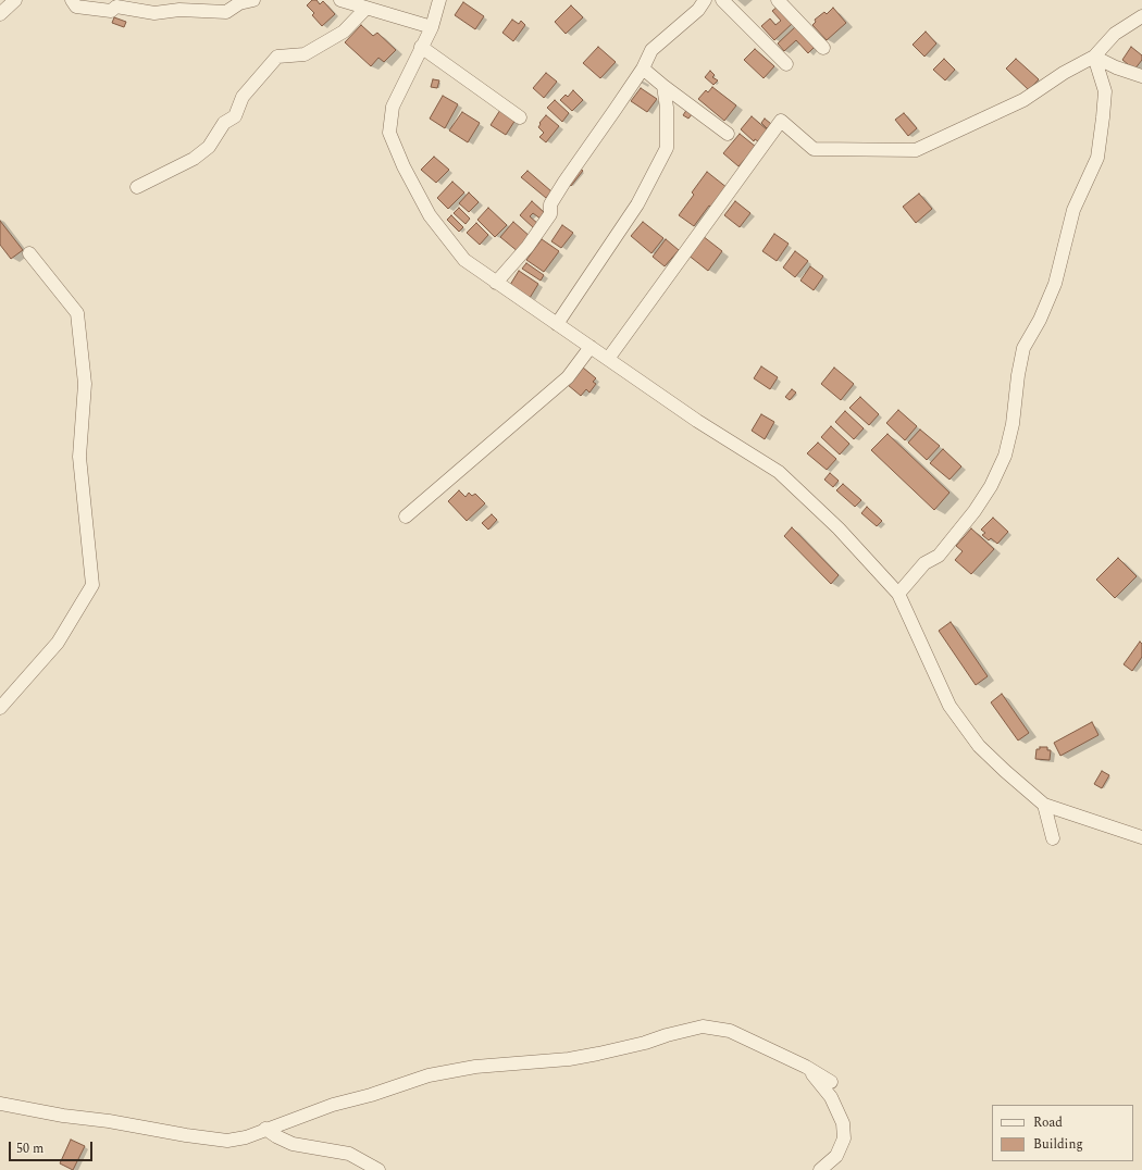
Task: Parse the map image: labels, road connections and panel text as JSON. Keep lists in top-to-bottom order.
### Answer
{
  "legend": ["Road", "Building"],
  "scale_bar": "50 m"
}
